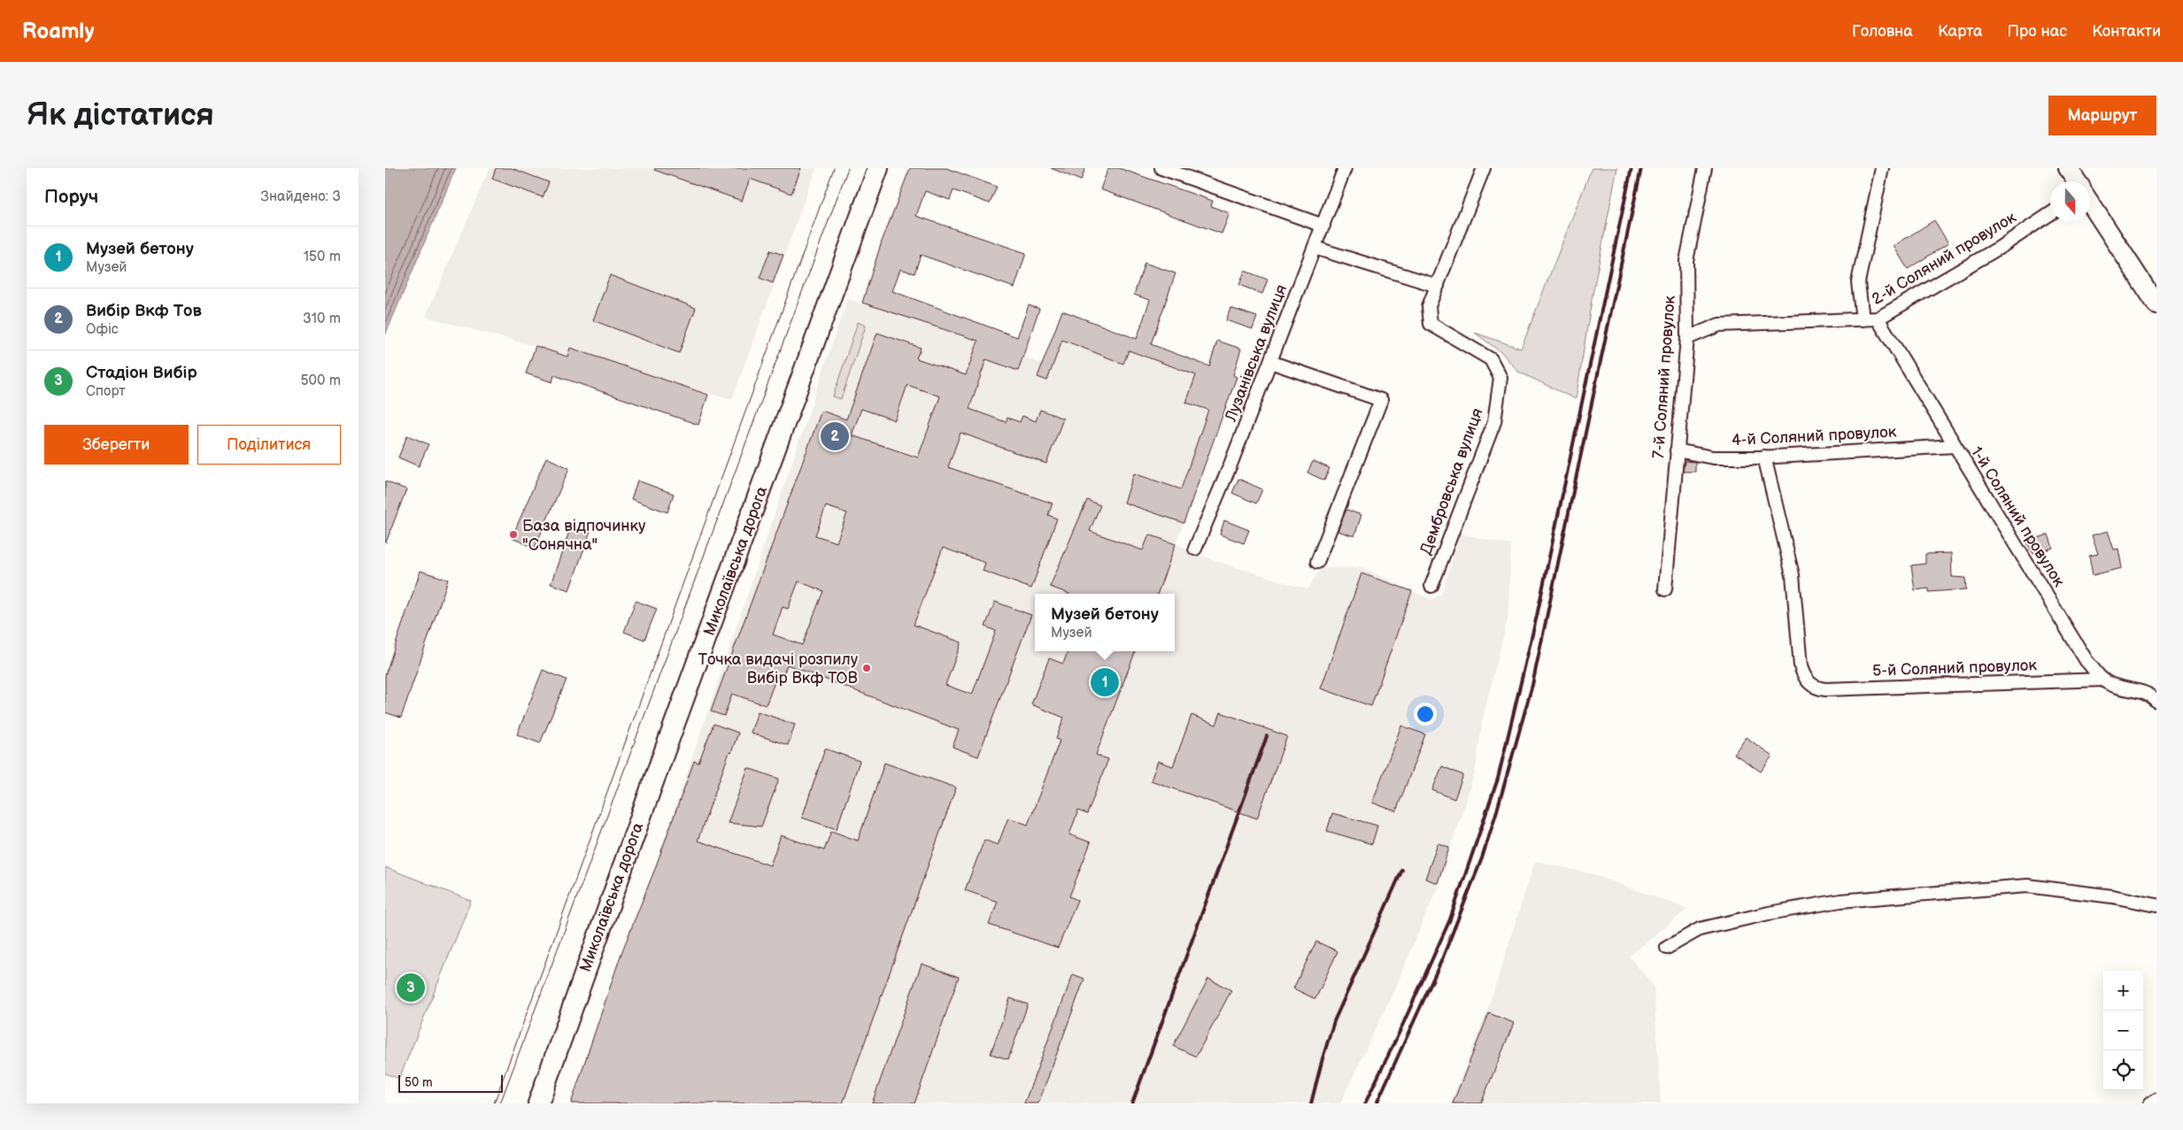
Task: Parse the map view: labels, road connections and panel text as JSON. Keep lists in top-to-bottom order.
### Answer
{
  "streets": {
    "main road": ["Миколаївська дорога"],
    "street": [
      "2-й Соляний провулок",
      "Лузанівська вулиця",
      "7-й Соляний провулок",
      "4-й Соляний провулок",
      "Дембровська вулиця",
      "1-й Соляний провулок",
      "5-й Соляний провулок"
    ]
  },
  "crossings": [
    ["2-й Соляний провулок", "7-й Соляний провулок"],
    ["2-й Соляний провулок", "1-й Соляний провулок"],
    ["7-й Соляний провулок", "4-й Соляний провулок"],
    ["4-й Соляний провулок", "1-й Соляний провулок"],
    ["4-й Соляний провулок", "5-й Соляний провулок"],
    ["1-й Соляний провулок", "5-й Соляний провулок"]
  ],
  "places": ["База відпочинку \"Сонячна\"", "Точка видачі розпилу Вибір Вкф ТОВ"],
  "scale_bar": "50 m",
  "north": "bottom",
  "page": {
    "header": "Roamly",
    "nav": [
      "Головна",
      "Карта",
      "Про нас",
      "Контакти"
    ],
    "buttons": [
      "Маршрут",
      ["Зберегти", "Поділитися"]
    ],
    "title": "Як дістатися",
    "heading": ["Поруч", "Знайдено: 3"],
    "list": [
      {
        "mark": "1",
        "name": "Музей бетону",
        "note": "Музей",
        "value": "150 m"
      },
      {
        "mark": "2",
        "name": "Вибір Вкф Тов",
        "note": "Офіс",
        "value": "310 m"
      },
      {
        "mark": "3",
        "name": "Стадіон Вибір",
        "note": "Спорт",
        "value": "500 m"
      }
    ],
    "pins": ["2", "1", "3"],
    "popup": ["Музей бетону", "Музей"],
    "map_buttons": ["+", "−"],
    "scale": "50 m"
  }
}
